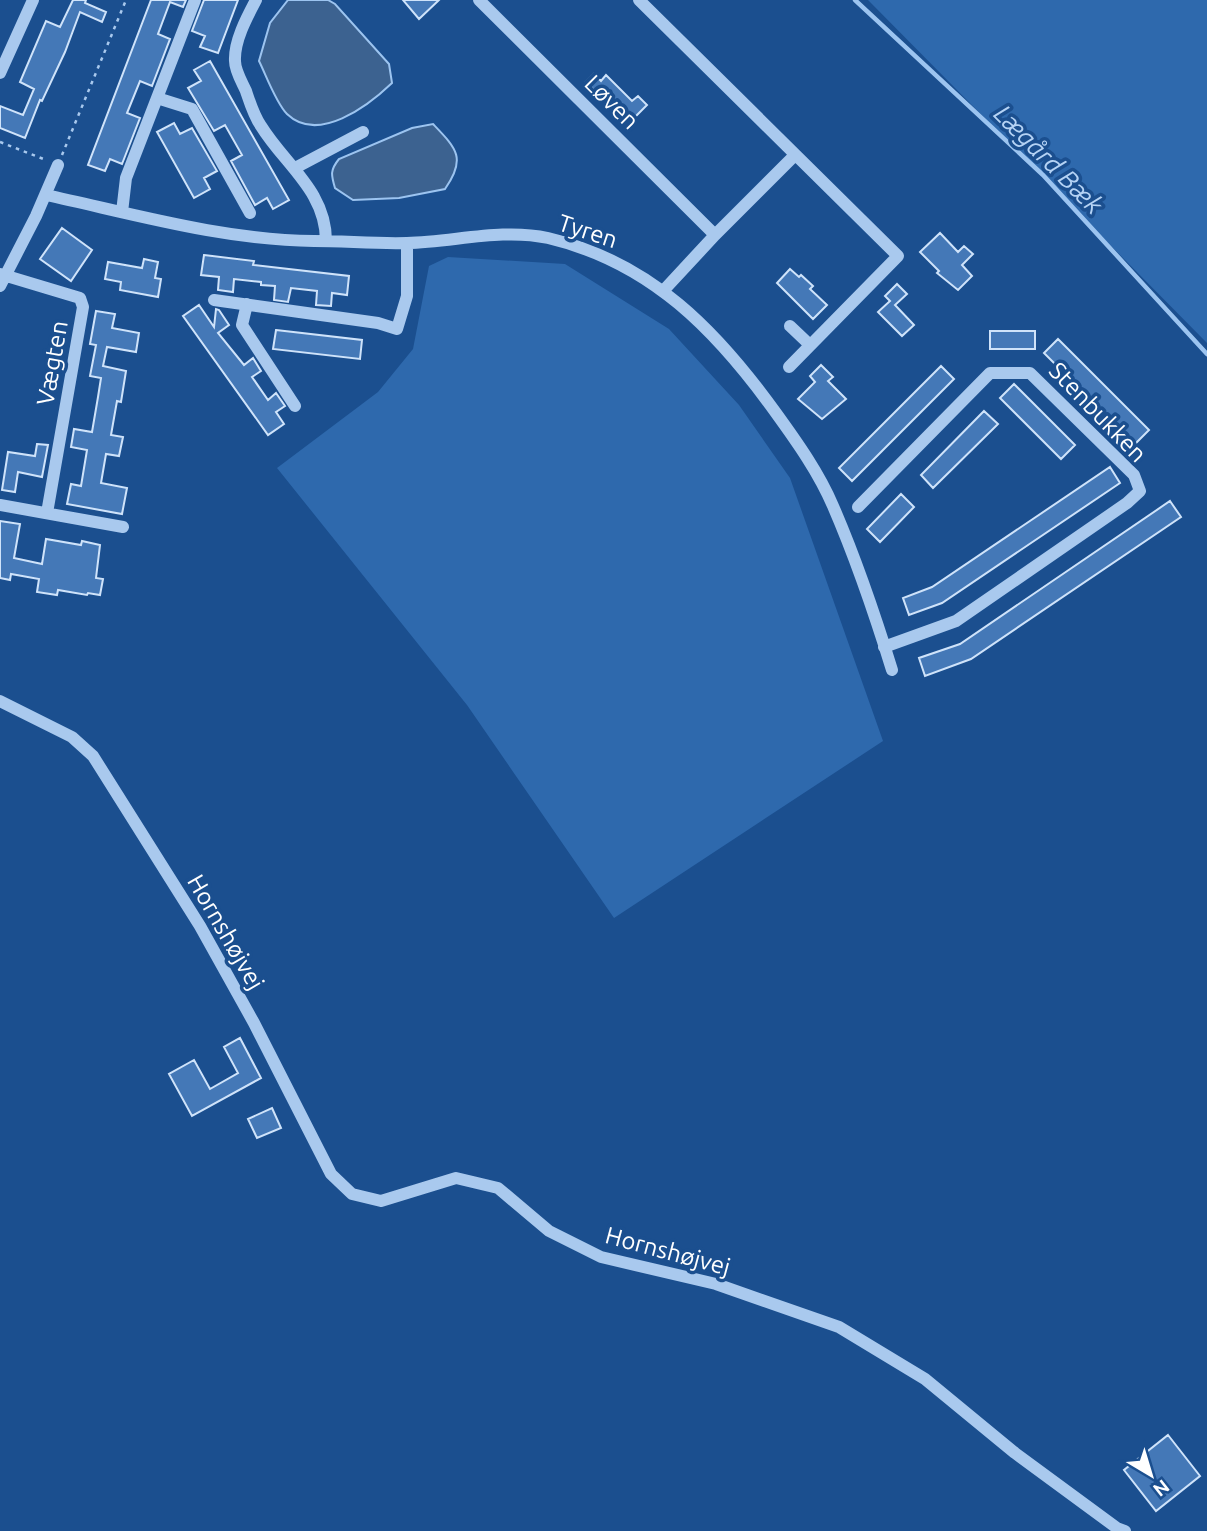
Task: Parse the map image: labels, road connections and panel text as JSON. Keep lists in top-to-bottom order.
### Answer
{
  "streets": {
    "street": [
      "Løven",
      "Tyren",
      "Vægten",
      "Stenbukken",
      "Hornshøjvej"
    ]
  },
  "crossings": [
    ["Tyren", "Stenbukken"]
  ],
  "water": ["Lægård Bæk"],
  "north": "bottom right"
}
